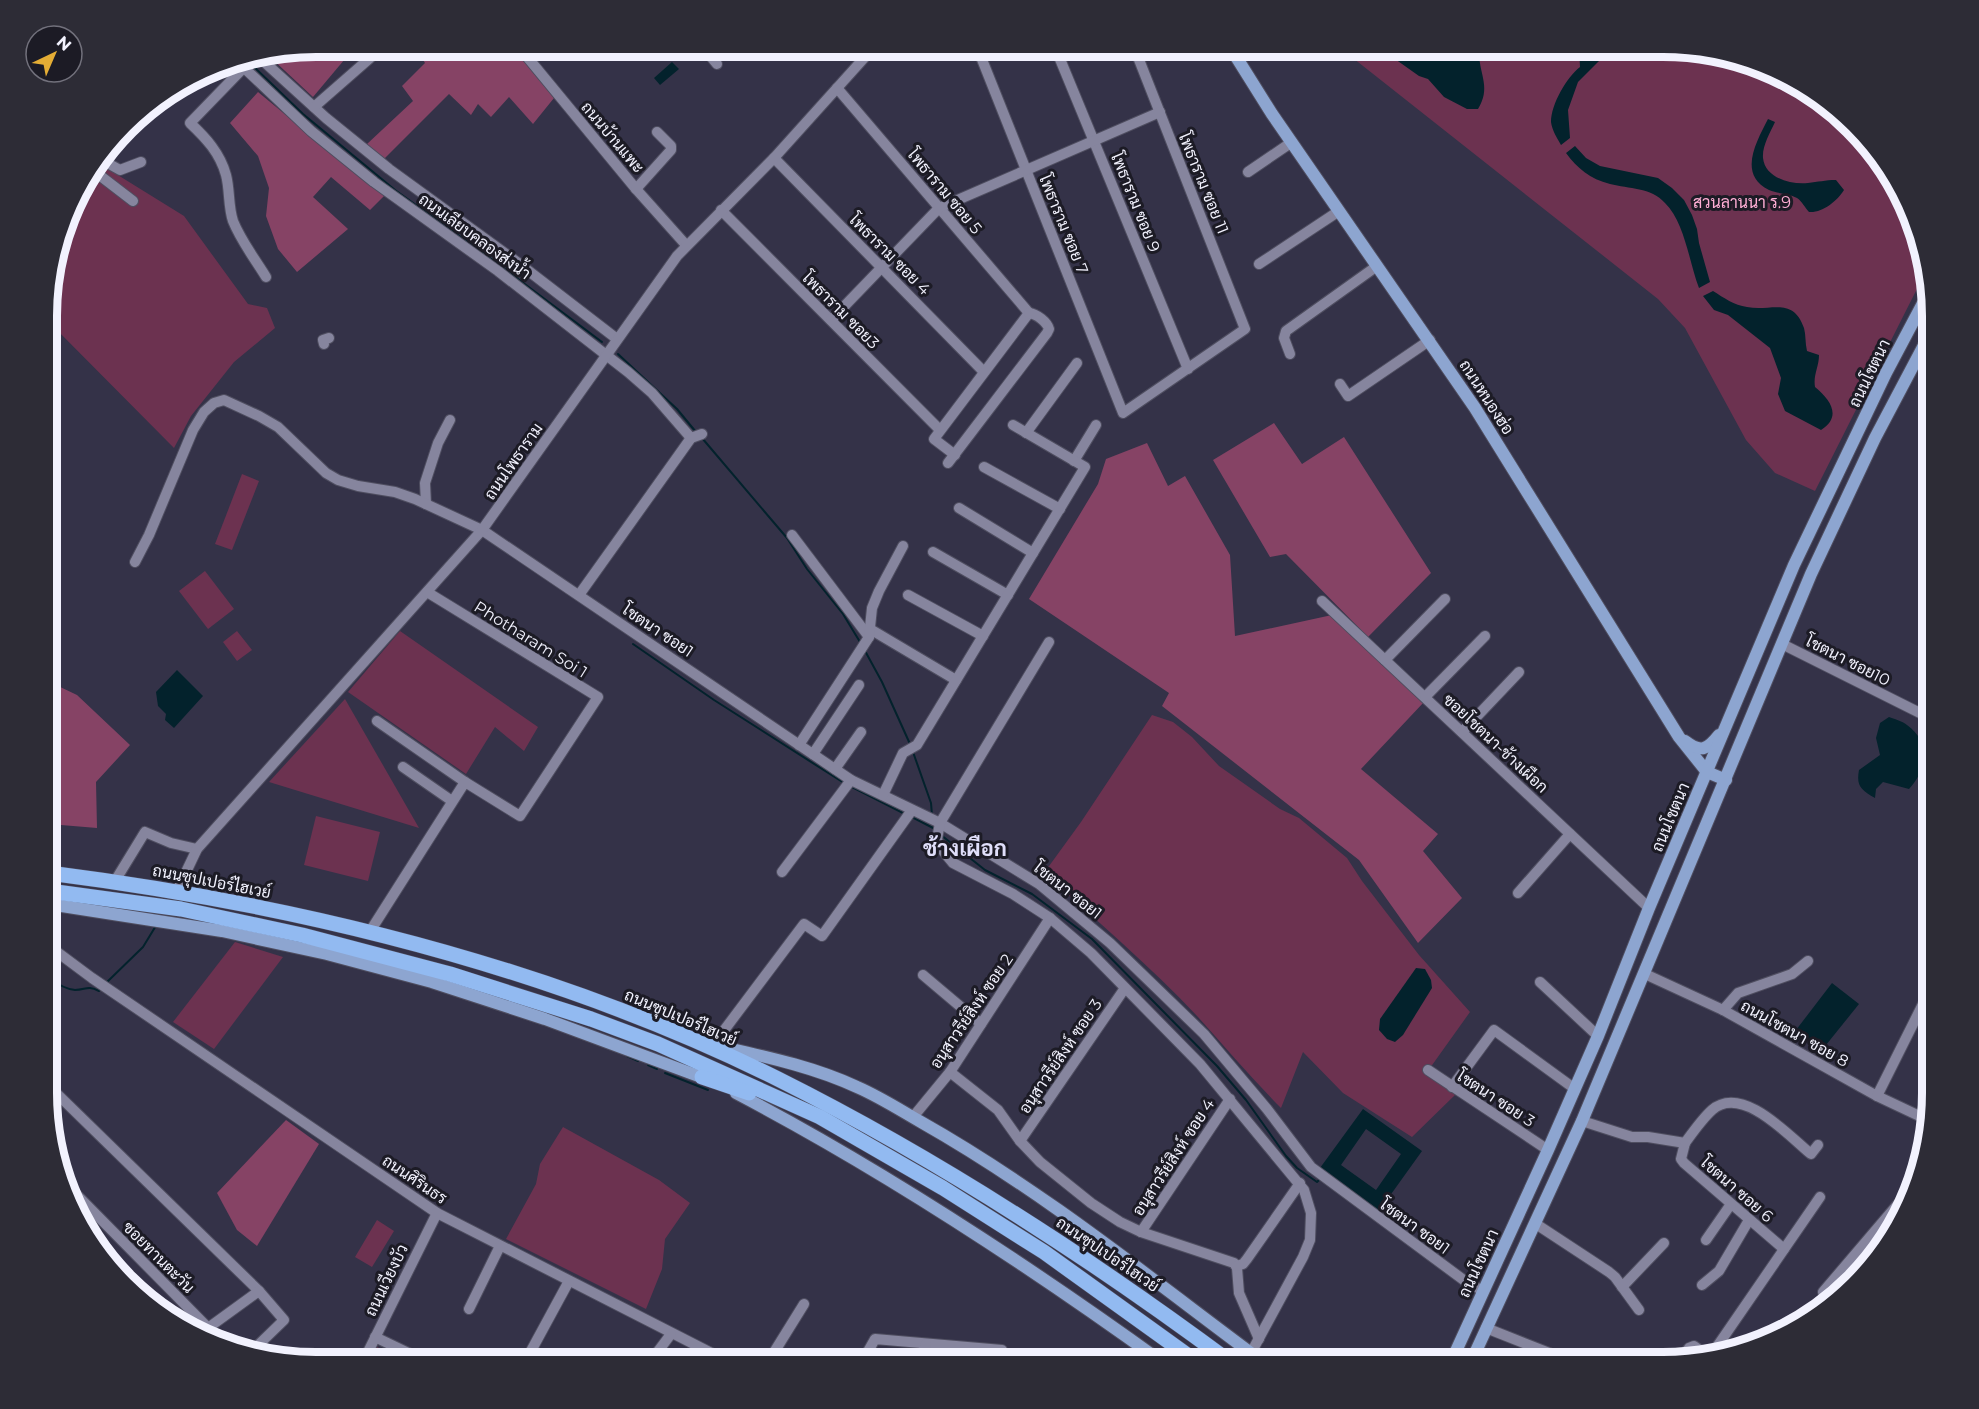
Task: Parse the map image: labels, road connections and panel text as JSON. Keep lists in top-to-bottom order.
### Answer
{
  "streets": {
    "highway": ["ถนนซุปเปอร์ไฮเวย์"],
    "main road": ["ถนนโชตนา", "ถนนหนองฮ่อ"],
    "street": [
      "ถนนบ้านแพะ",
      "โพธาราม ซอย 11",
      "โพธาราม ซอย 5",
      "โพธาราม ซอย 9",
      "โพธาราม ซอย 7",
      "ถนนเลียบคลองส่งน้ำ",
      "โพธาราม ซอย 4",
      "โพธาราม ซอย3",
      "ถนนโพธาราม",
      "โชตนา ซอย1",
      "Photharam Soi 1",
      "โชตนา ซอย10",
      "ซอยโชตนา-ช้างเผือก",
      "อนุสาวรีย์สิงห์ ซอย 2",
      "ถนนโชตนา ซอย 8",
      "อนุสาวรีย์สิงห์ ซอย 3",
      "โชตนา ซอย 3",
      "อนุสาวรีย์สิงห์ ซอย 4",
      "ถนนศิรินธร",
      "โชตนา ซอย 6",
      "ซอยทานตะวัน",
      "ถนนเวียงบัว"
    ]
  },
  "crossings": [
    ["ถนนบ้านแพะ", "ถนนโพธาราม"],
    ["โพธาราม ซอย 11", "โพธาราม ซอย 9"],
    ["โพธาราม ซอย 11", "โพธาราม ซอย 7"],
    ["โพธาราม ซอย 5", "โพธาราม ซอย3"],
    ["โพธาราม ซอย 5", "ถนนโพธาราม"],
    ["โพธาราม ซอย 9", "โพธาราม ซอย 7"],
    ["ถนนเลียบคลองส่งน้ำ", "ถนนโพธาราม"],
    ["ถนนเลียบคลองส่งน้ำ", "โชตนา ซอย1"],
    ["โพธาราม ซอย 4", "ถนนโพธาราม"],
    ["โพธาราม ซอย3", "ถนนโพธาราม"],
    ["ถนนโชตนา", "ถนนหนองฮ่อ"],
    ["ถนนโชตนา", "โชตนา ซอย1"],
    ["ถนนโชตนา", "โชตนา ซอย10"],
    ["ถนนโชตนา", "ซอยโชตนา-ช้างเผือก"],
    ["ถนนโชตนา", "ถนนโชตนา ซอย 8"],
    ["ถนนโชตนา", "โชตนา ซอย 3"],
    ["ถนนโชตนา", "โชตนา ซอย 6"],
    ["ถนนโพธาราม", "โชตนา ซอย1"],
    ["ถนนโพธาราม", "Photharam Soi 1"],
    ["ถนนโพธาราม", "ถนนซุปเปอร์ไฮเวย์"],
    ["ถนนศิรินธร", "ถนนเวียงบัว"]
  ],
  "districts": ["ช้างเผือก"],
  "parks": ["สวนลานนา ร.9"],
  "north": "top right"
}
